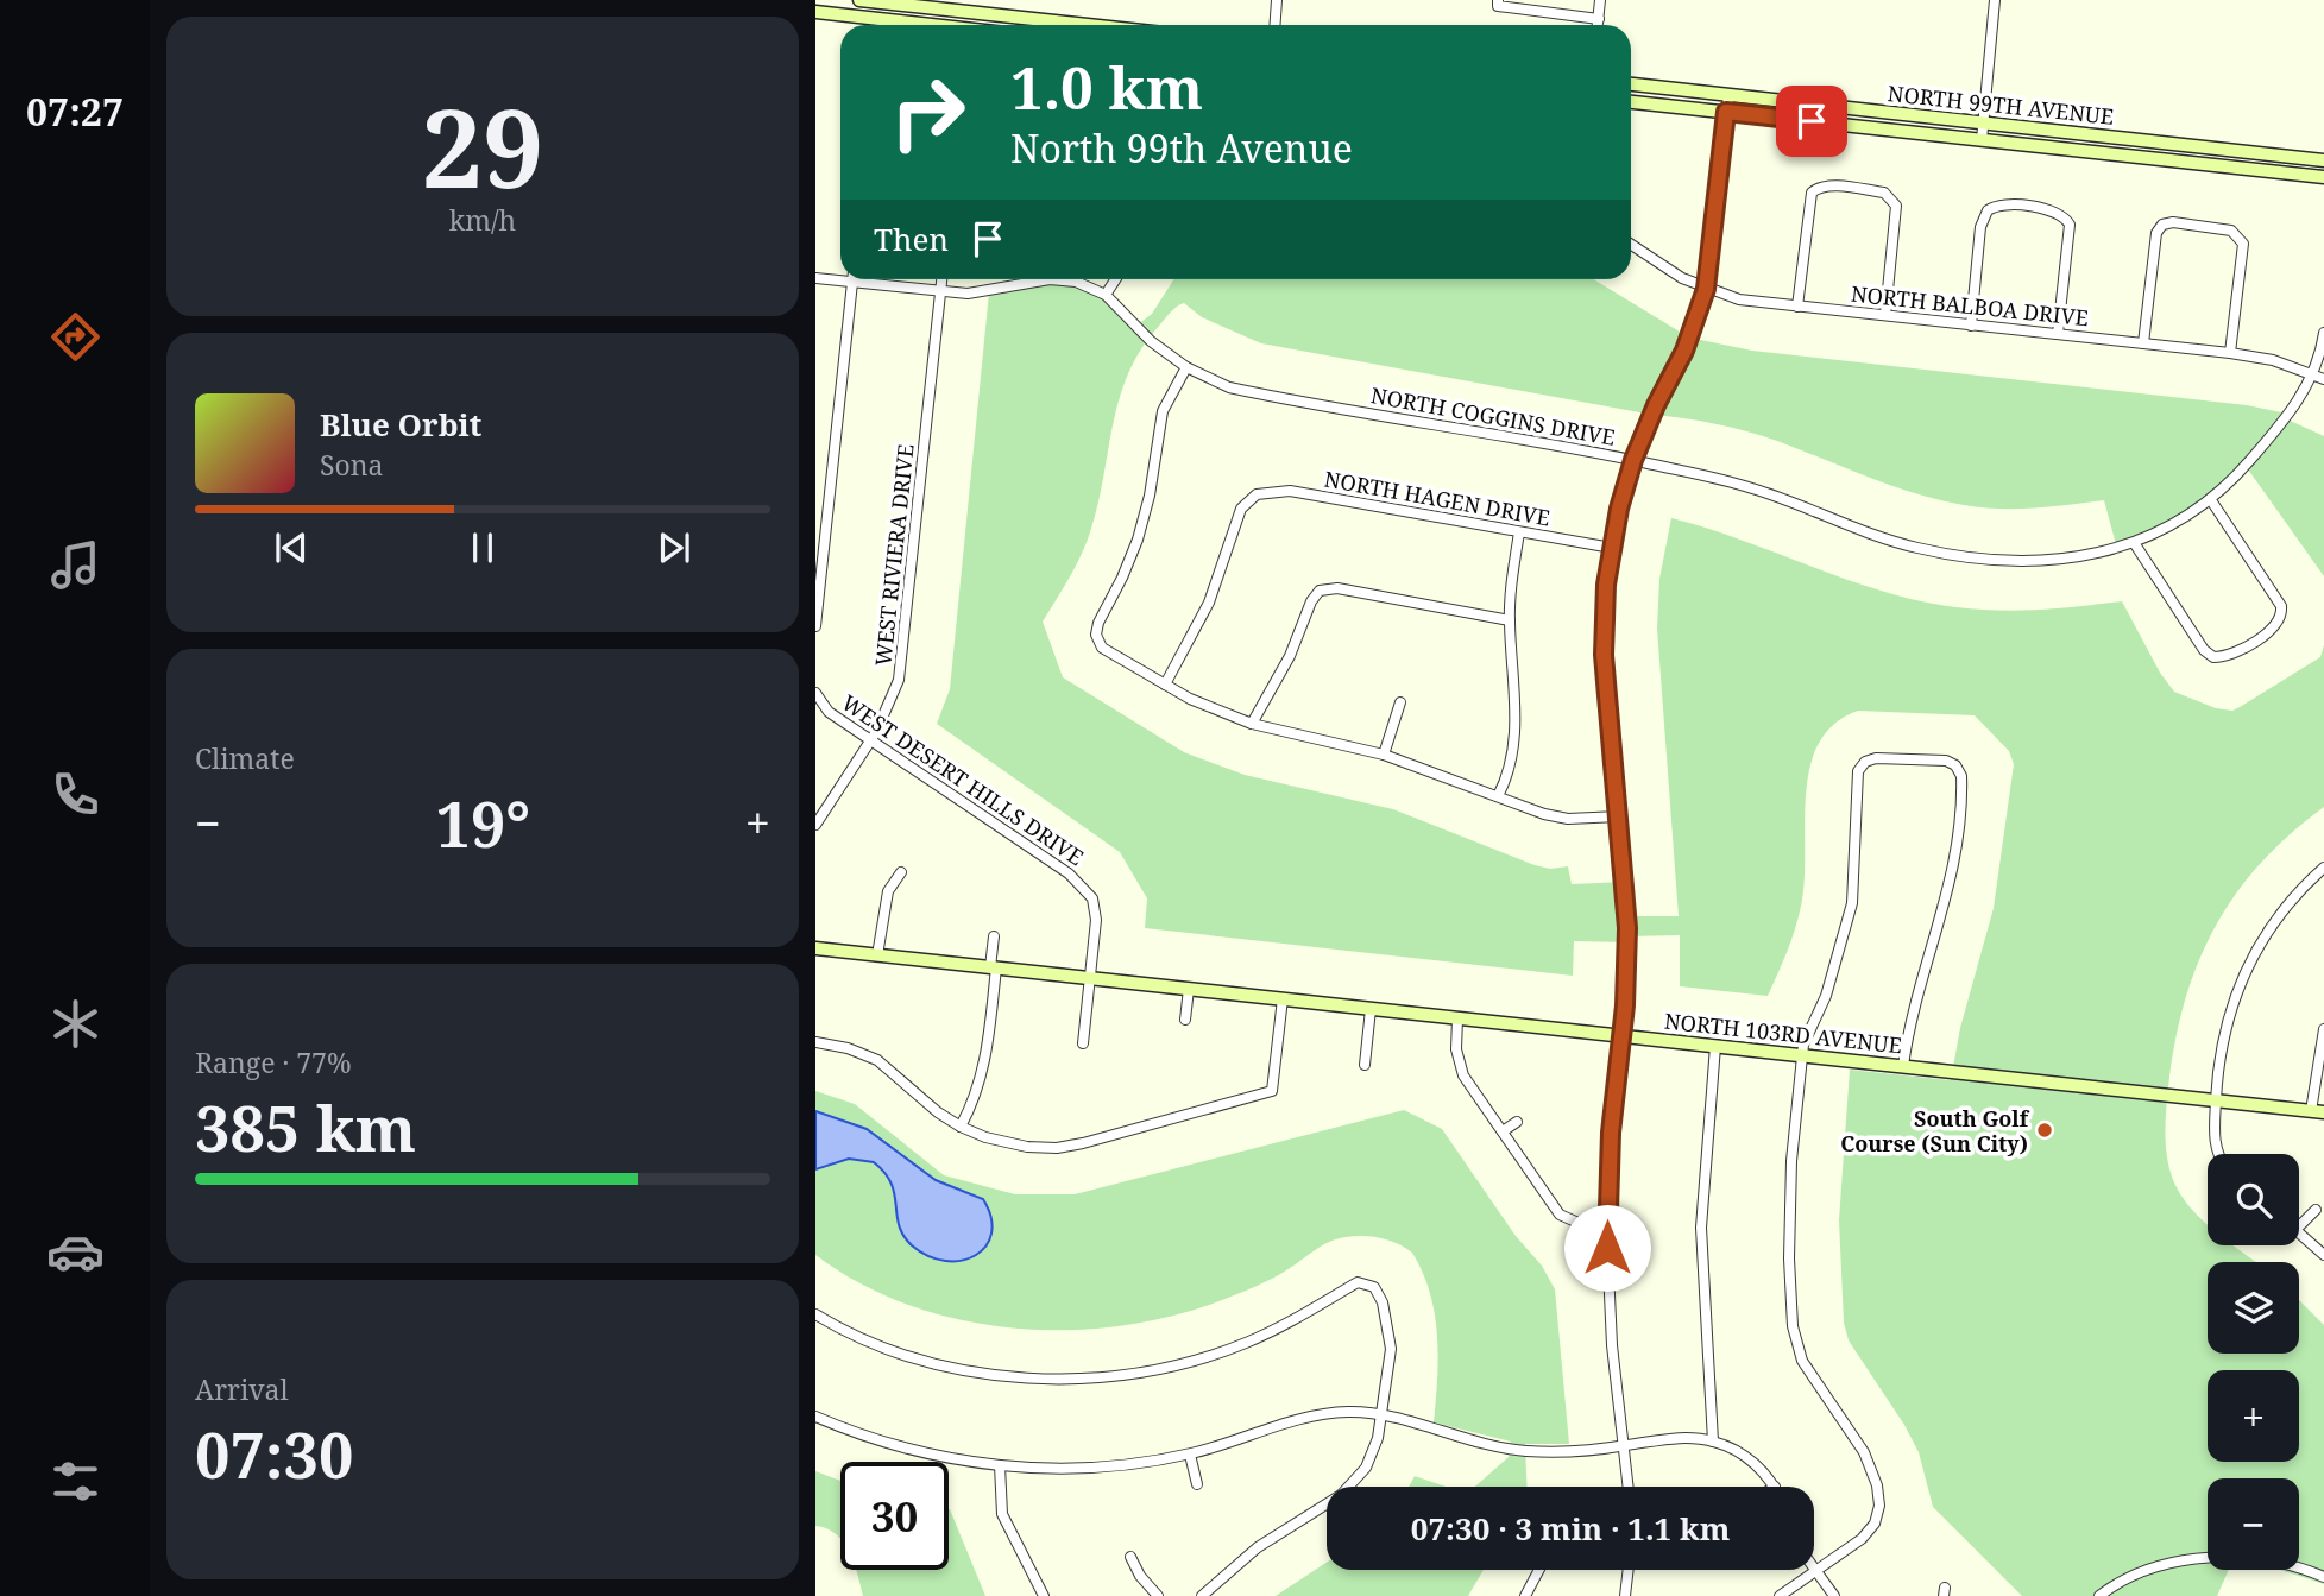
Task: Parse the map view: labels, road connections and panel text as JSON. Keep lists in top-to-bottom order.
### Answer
{
  "streets": {
    "main road": ["NORTH 99TH AVENUE", "NORTH 103RD AVENUE"],
    "street": [
      "NORTH BALBOA DRIVE",
      "NORTH COGGINS DRIVE",
      "NORTH HAGEN DRIVE",
      "WEST RIVIERA DRIVE",
      "WEST DESERT HILLS DRIVE"
    ]
  },
  "crossings": [
    ["NORTH BALBOA DRIVE", "NORTH COGGINS DRIVE"],
    ["NORTH COGGINS DRIVE", "WEST RIVIERA DRIVE"],
    ["WEST RIVIERA DRIVE", "WEST DESERT HILLS DRIVE"],
    ["WEST DESERT HILLS DRIVE", "NORTH 103RD AVENUE"]
  ],
  "places": ["South Golf Course (Sun City)"],
  "page": {
    "tabs": "07:27",
    "tile": [
      ["29", "km/h"],
      "Climate",
      ["Range · 77%", "385 km"],
      ["Arrival", "07:30"]
    ],
    "turn": ["1.0 km", "North 99th Avenue"],
    "then": "Then",
    "song": ["Blue Orbit", "Sona"],
    "heat": ["−", "19°", "+"],
    "map_buttons": ["+", "−"],
    "limit": "30",
    "trip": "07:30 · 3 min · 1.1 km"
  }
}
